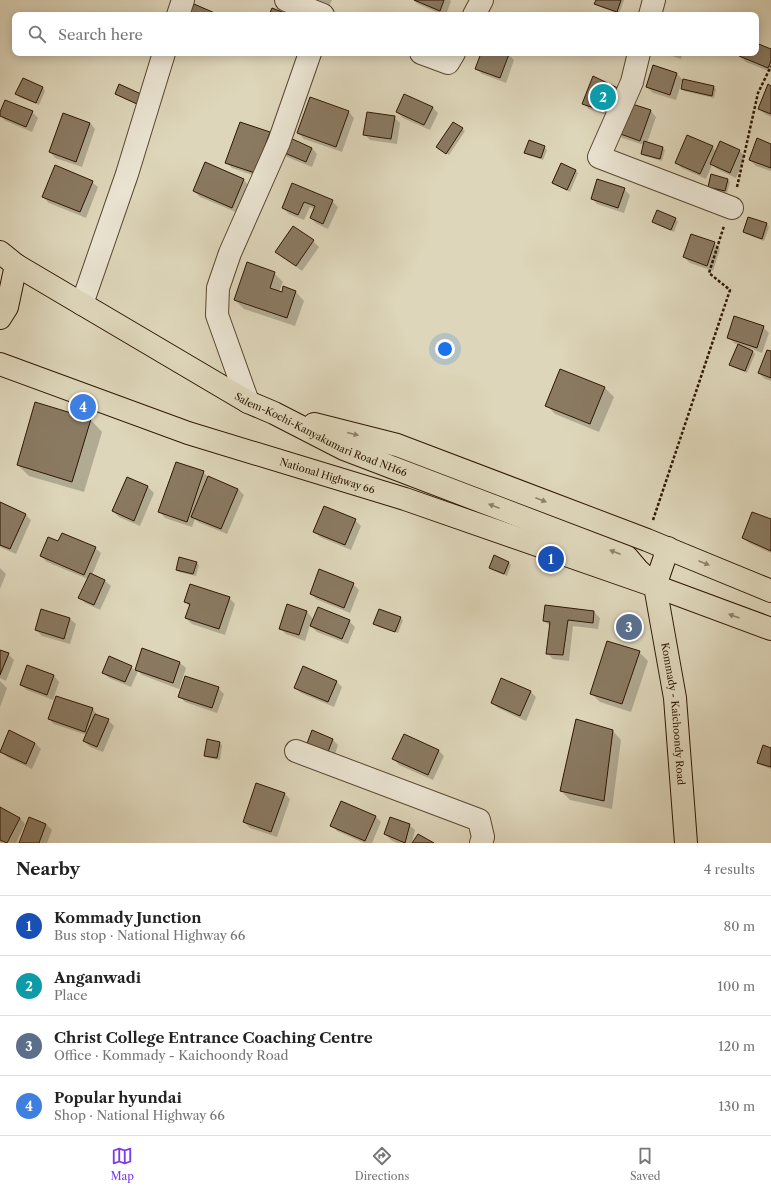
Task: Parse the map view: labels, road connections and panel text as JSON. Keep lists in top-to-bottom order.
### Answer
{
  "streets": {
    "main road": ["Salem-Kochi-Kanyakumari Road NH66", "National Highway 66", "Kommady - Kaichoondy Road"]
  },
  "crossings": [
    ["Salem-Kochi-Kanyakumari Road NH66", "National Highway 66"],
    ["Salem-Kochi-Kanyakumari Road NH66", "Kommady - Kaichoondy Road"],
    ["National Highway 66", "Kommady - Kaichoondy Road"]
  ],
  "page": {
    "search": "Search here",
    "pins": [
      "2",
      "4",
      "1",
      "3"
    ],
    "heading": ["Nearby", "4 results"],
    "list": [
      {
        "mark": "1",
        "name": "Kommady Junction",
        "note": "Bus stop · National Highway 66",
        "value": "80 m"
      },
      {
        "mark": "2",
        "name": "Anganwadi",
        "note": "Place",
        "value": "100 m"
      },
      {
        "mark": "3",
        "name": "Christ College Entrance Coaching Centre",
        "note": "Office · Kommady - Kaichoondy Road",
        "value": "120 m"
      },
      {
        "mark": "4",
        "name": "Popular hyundai",
        "note": "Shop · National Highway 66",
        "value": "130 m"
      }
    ],
    "nav": ["Map", "Directions", "Saved"]
  }
}
